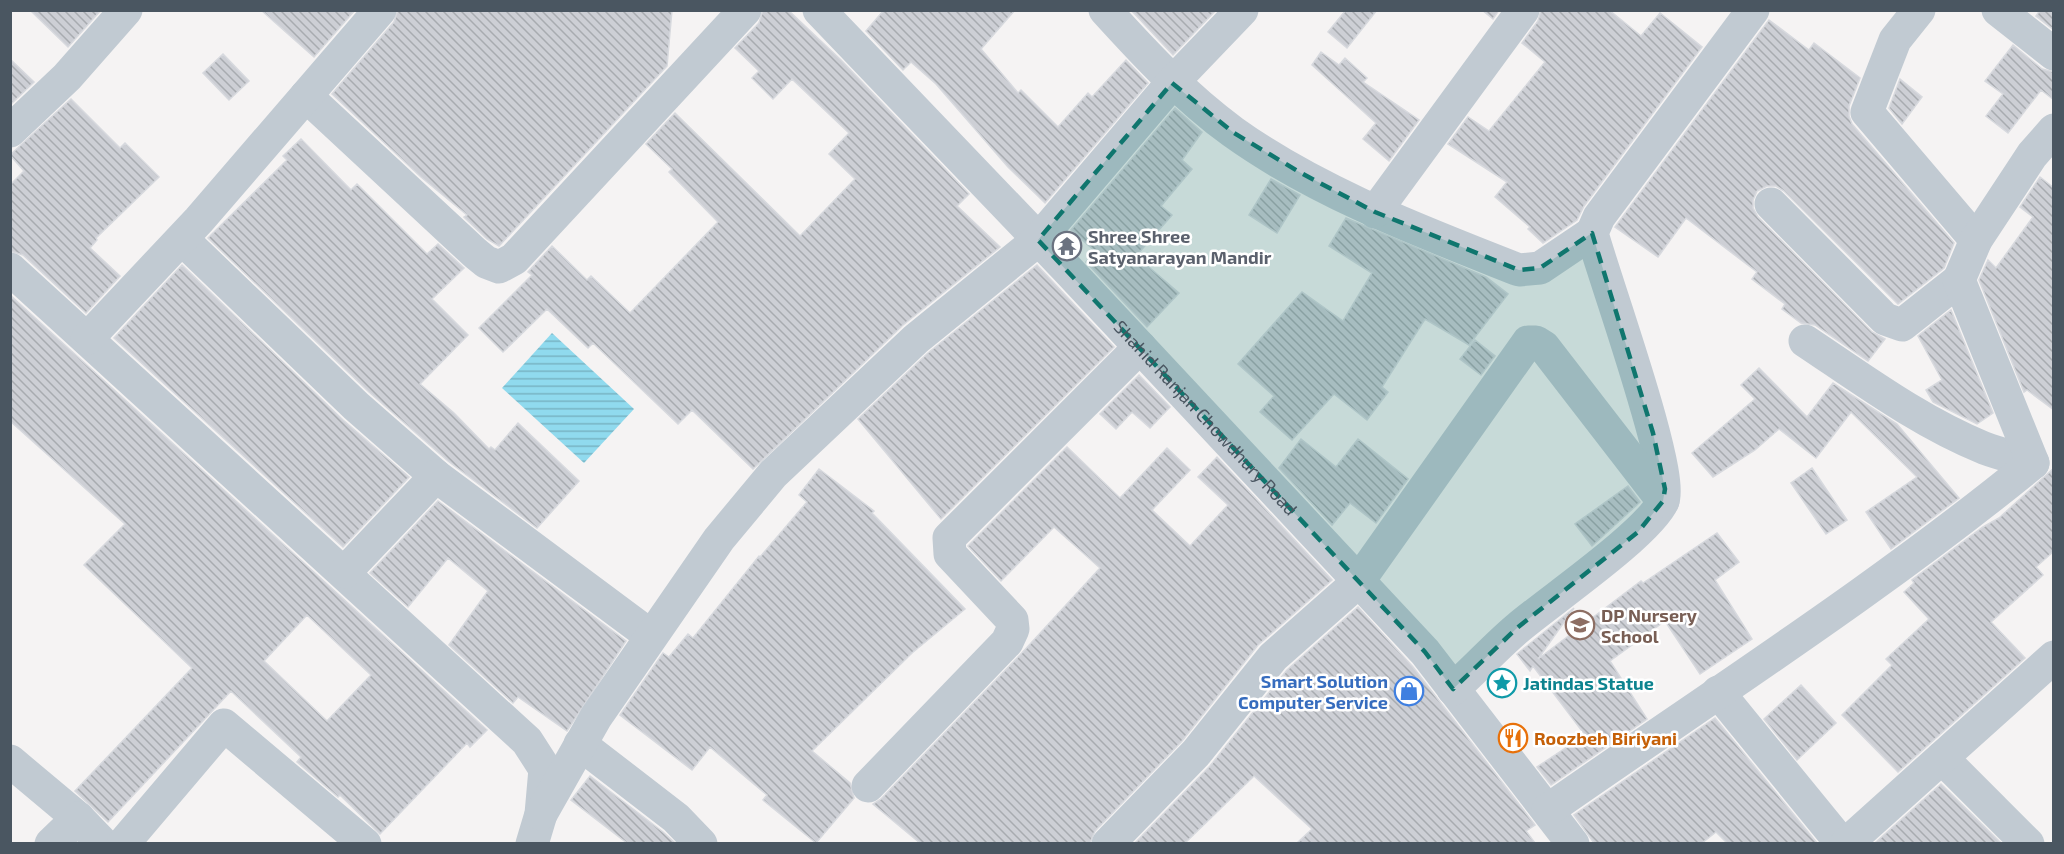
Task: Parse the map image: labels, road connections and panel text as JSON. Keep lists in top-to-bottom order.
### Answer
{
  "streets": {
    "street": ["Shahid Ranjan Chowdhury Road"]
  },
  "places": {
    "temple": ["Shree Shree Satyanarayan Mandir"],
    "school or university": ["DP Nursery School"],
    "place": ["Jatindas Statue"],
    "shop": ["Smart Solution Computer Service"],
    "restaurant": ["Roozbeh Biriyani"]
  }
}
